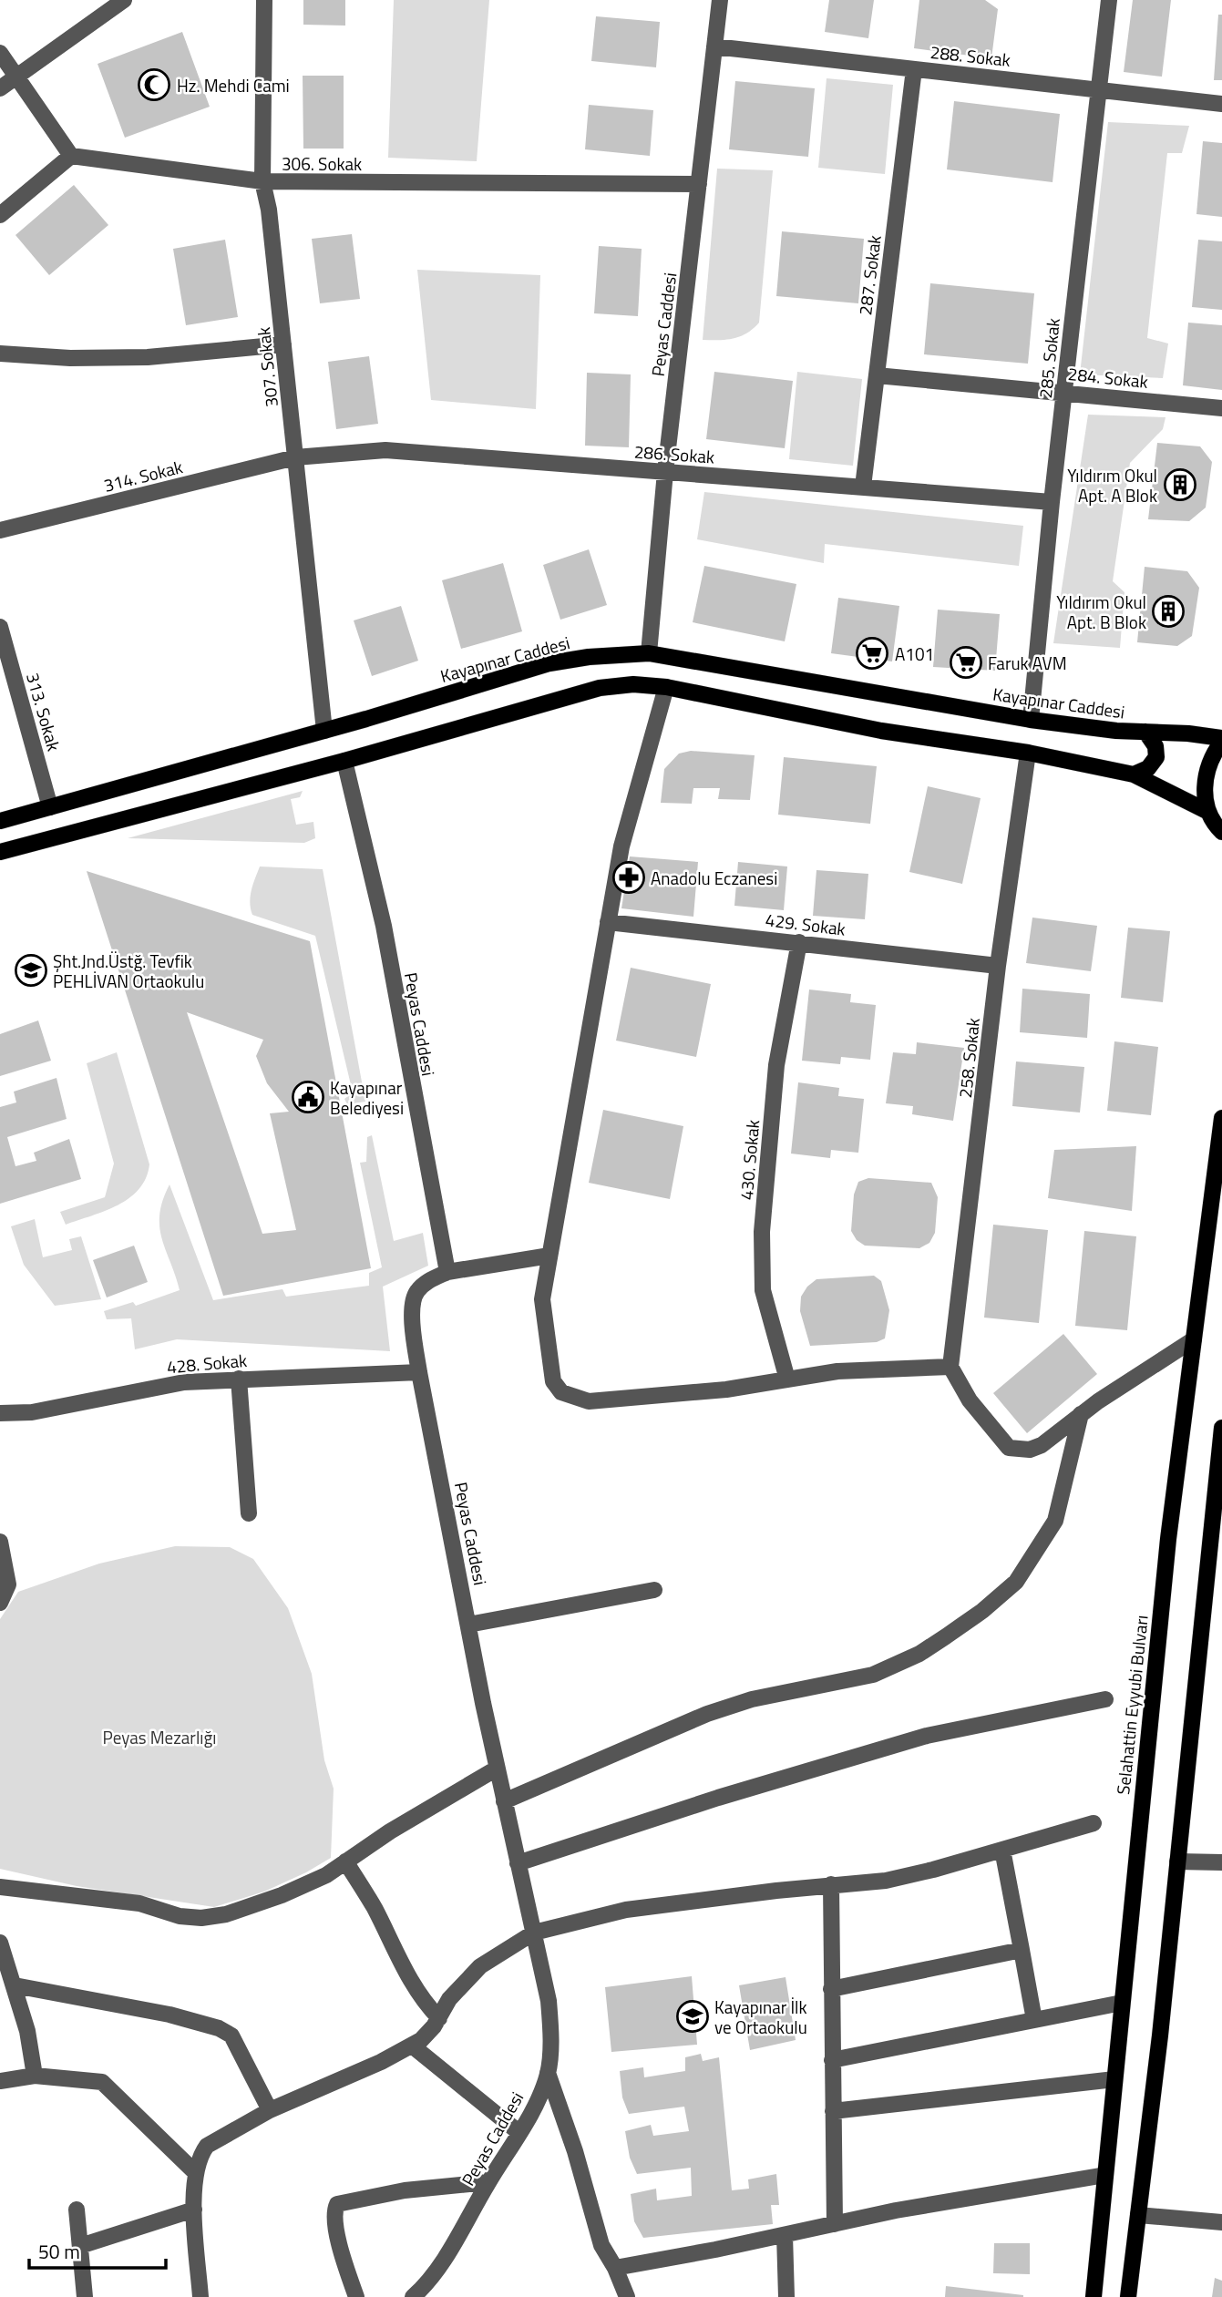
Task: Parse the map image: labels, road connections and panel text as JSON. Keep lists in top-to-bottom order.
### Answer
{
  "streets": {
    "main road": ["Kayapınar Caddesi", "Selahattin Eyyubi Bulvarı"],
    "street": [
      "288. Sokak",
      "306. Sokak",
      "287. Sokak",
      "Peyas Caddesi",
      "285. Sokak",
      "307. Sokak",
      "284. Sokak",
      "286. Sokak",
      "314. Sokak",
      "313. Sokak",
      "429. Sokak",
      "258. Sokak",
      "430. Sokak",
      "428. Sokak"
    ]
  },
  "crossings": [
    ["288. Sokak", "287. Sokak"],
    ["288. Sokak", "Peyas Caddesi"],
    ["288. Sokak", "285. Sokak"],
    ["306. Sokak", "Peyas Caddesi"],
    ["306. Sokak", "307. Sokak"],
    ["287. Sokak", "284. Sokak"],
    ["287. Sokak", "286. Sokak"],
    ["Peyas Caddesi", "286. Sokak"],
    ["Peyas Caddesi", "Kayapınar Caddesi"],
    ["Peyas Caddesi", "428. Sokak"],
    ["285. Sokak", "284. Sokak"],
    ["285. Sokak", "286. Sokak"],
    ["285. Sokak", "Kayapınar Caddesi"],
    ["307. Sokak", "286. Sokak"],
    ["307. Sokak", "314. Sokak"],
    ["307. Sokak", "Kayapınar Caddesi"],
    ["286. Sokak", "314. Sokak"],
    ["Kayapınar Caddesi", "313. Sokak"],
    ["429. Sokak", "258. Sokak"],
    ["429. Sokak", "430. Sokak"]
  ],
  "parks": ["Peyas Mezarlığı"],
  "places": {
    "mosque": ["Hz. Mehdi Cami"],
    "building": ["Yıldırım Okul Apt. A Blok", "Yıldırım Okul Apt. B Blok"],
    "supermarket": ["A101", "Faruk AVM"],
    "pharmacy": ["Anadolu Eczanesi"],
    "school or university": ["Şht.Jnd.Üstğ. Tevfik PEHLİVAN Ortaokulu", "Kayapınar İlk ve Ortaokulu"],
    "public building": ["Kayapınar Belediyesi"]
  },
  "scale_bar": "50 m"
}
